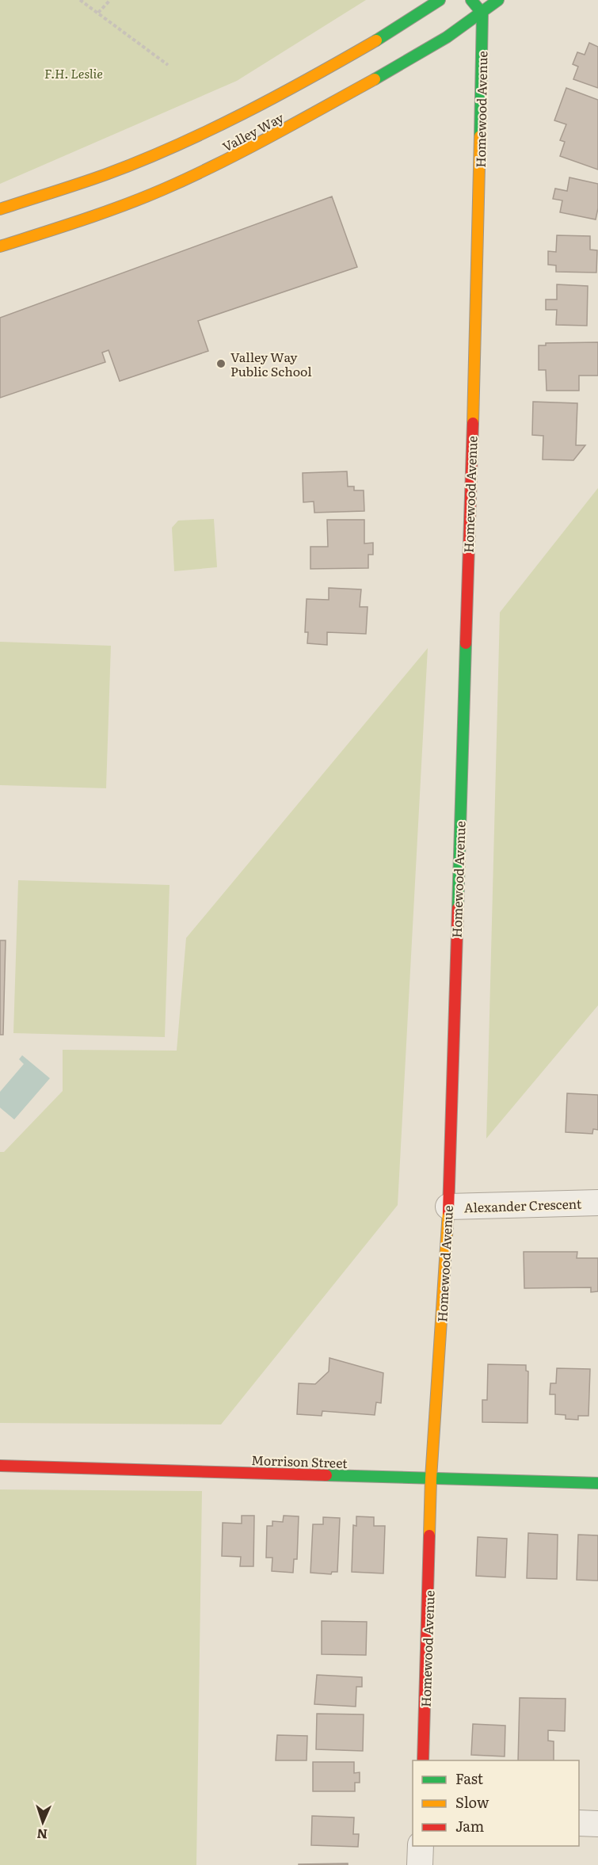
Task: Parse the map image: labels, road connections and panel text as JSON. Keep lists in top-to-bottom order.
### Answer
{
  "streets": {
    "street": [
      "Homewood Avenue",
      "Valley Way",
      "Alexander Crescent",
      "Morrison Street"
    ]
  },
  "crossings": [
    ["Homewood Avenue", "Valley Way"],
    ["Homewood Avenue", "Alexander Crescent"],
    ["Homewood Avenue", "Morrison Street"]
  ],
  "parks": ["F.H. Leslie"],
  "places": ["Valley Way Public School"],
  "legend": ["Fast", "Slow", "Jam"],
  "north": "bottom"
}
